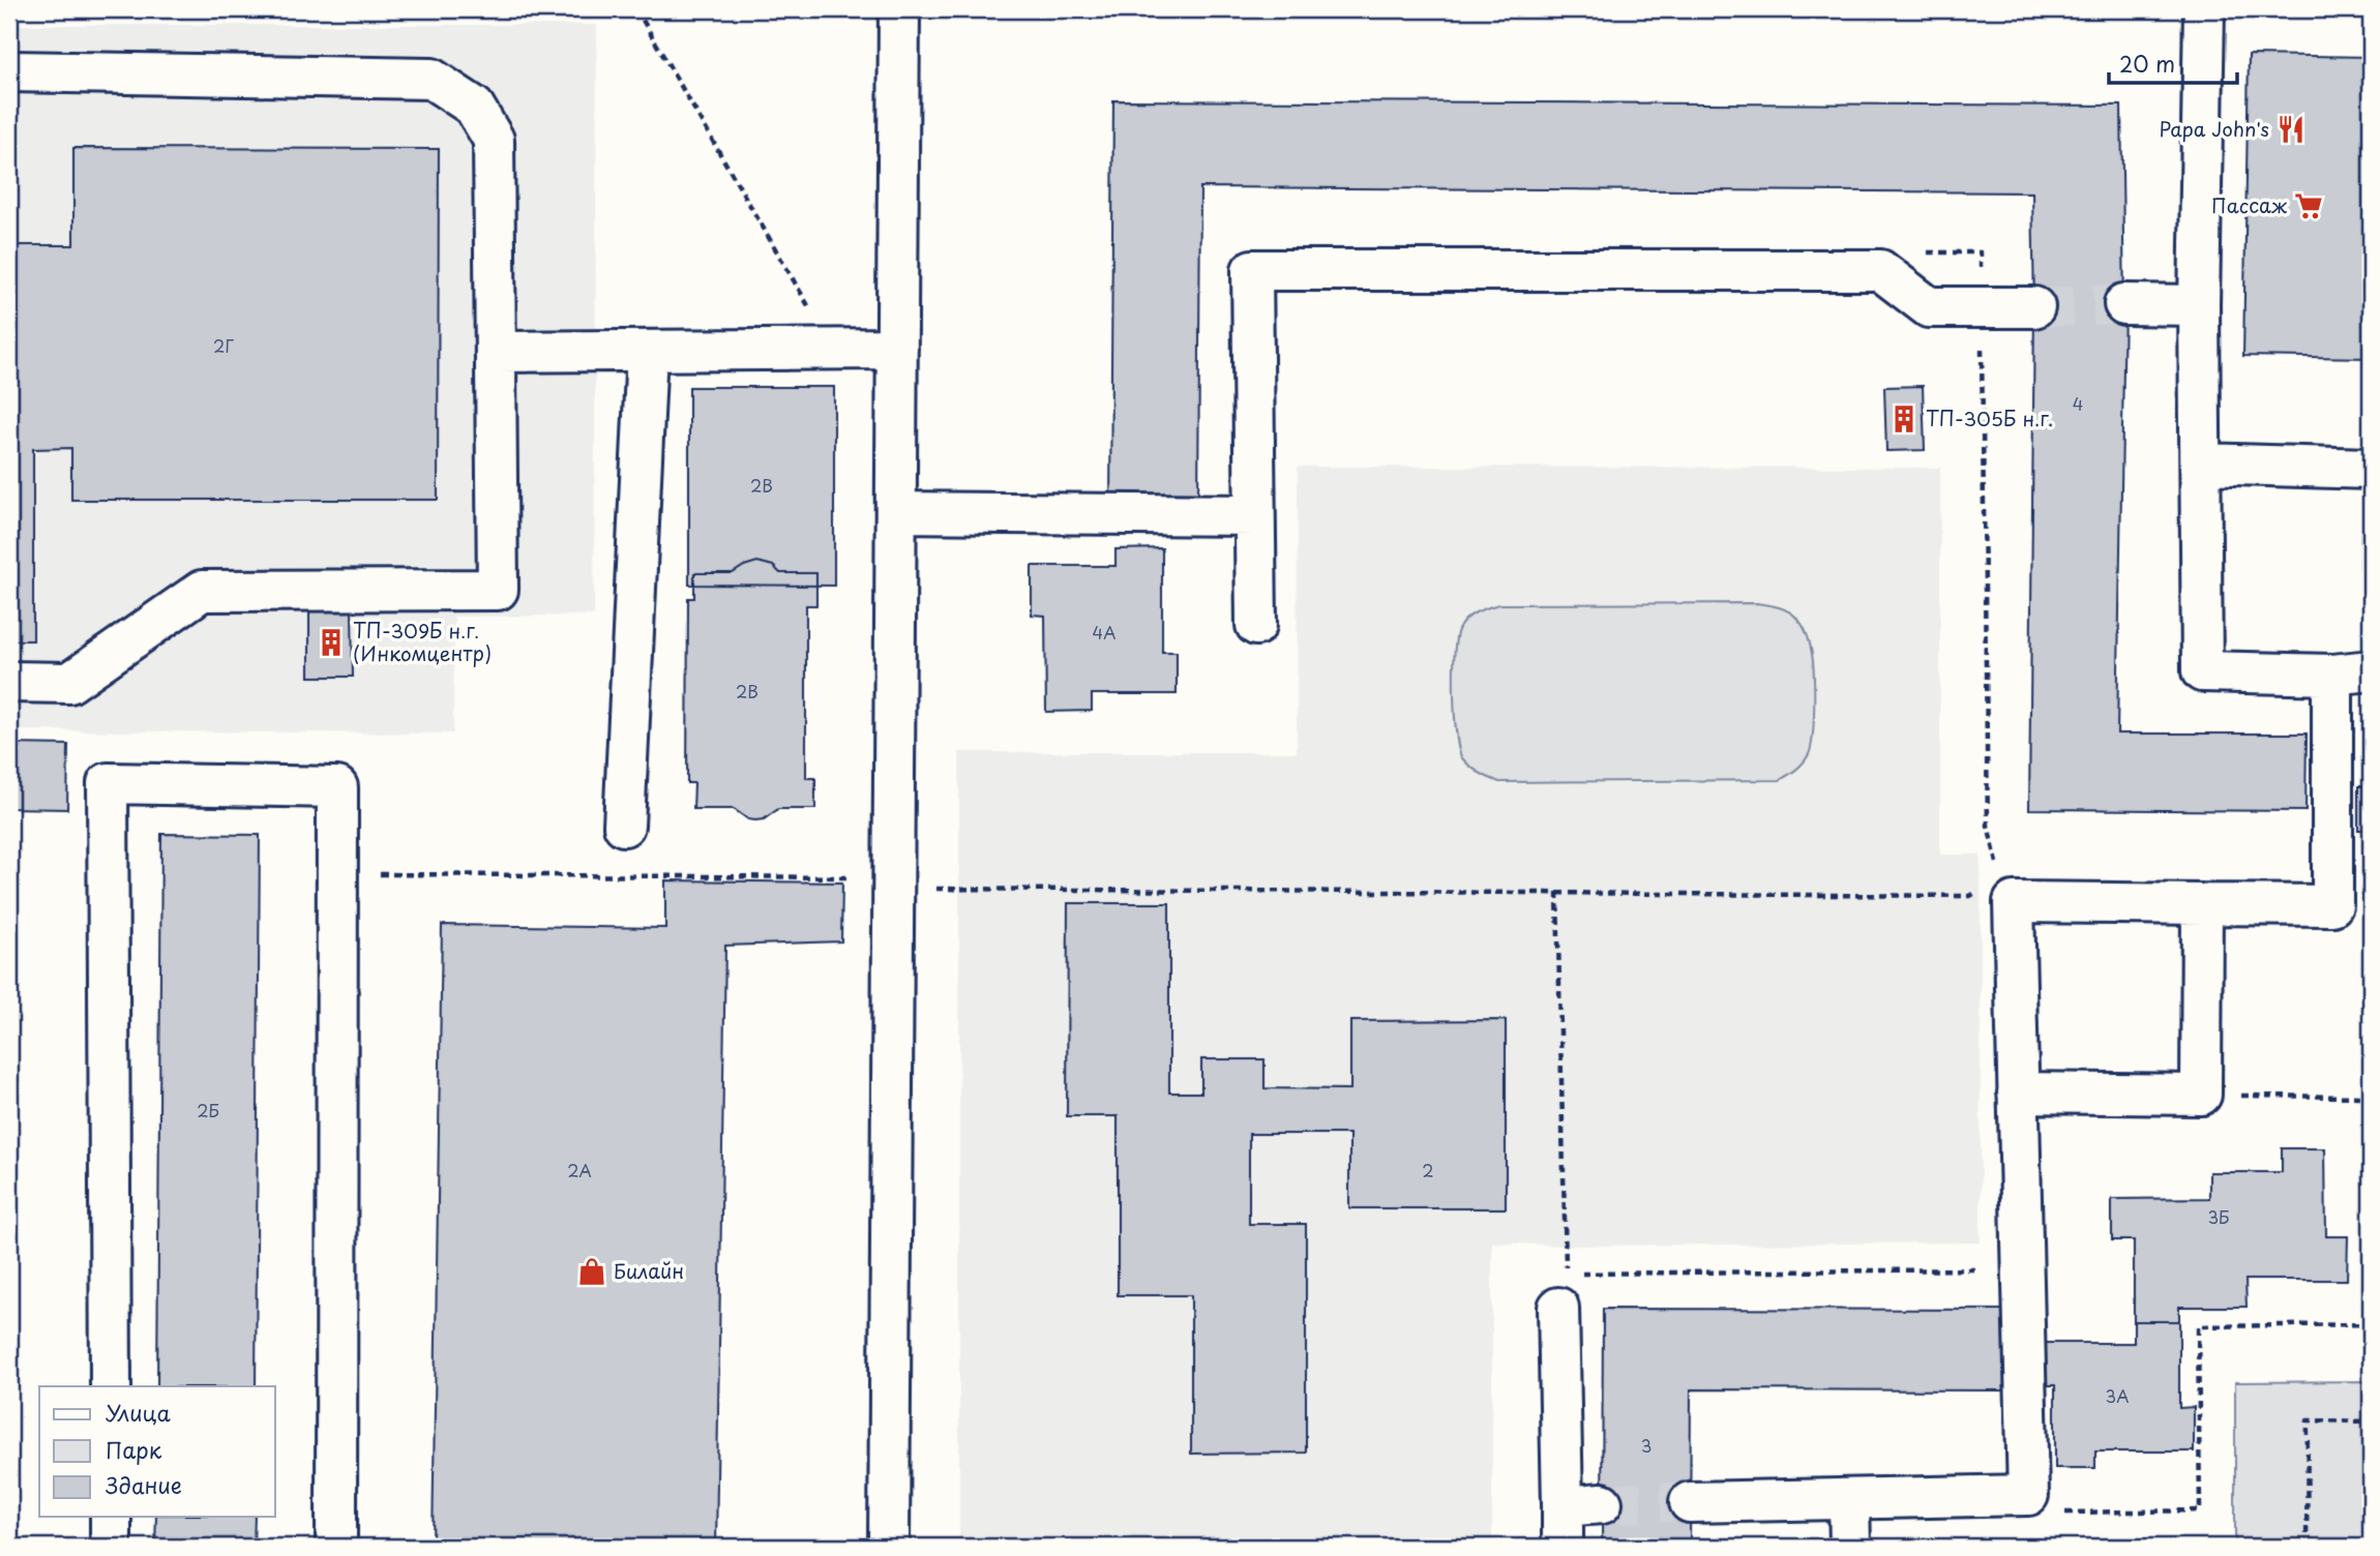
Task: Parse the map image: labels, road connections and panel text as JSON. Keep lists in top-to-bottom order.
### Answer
{
  "places": {
    "restaurant": ["Papa John's"],
    "supermarket": ["Пассаж"],
    "building": ["ТП-305Б н.г.", "ТП-309Б н.г. (Инкомцентр)"],
    "shop": ["Билайн"]
  },
  "house_numbers": [
    "2Г",
    "4",
    "2В",
    "4А",
    "2В",
    "2Б",
    "2А",
    "2",
    "3Б",
    "3А",
    "3"
  ],
  "legend": ["Улица", "Парк", "Здание"],
  "scale_bar": "20 m"
}
